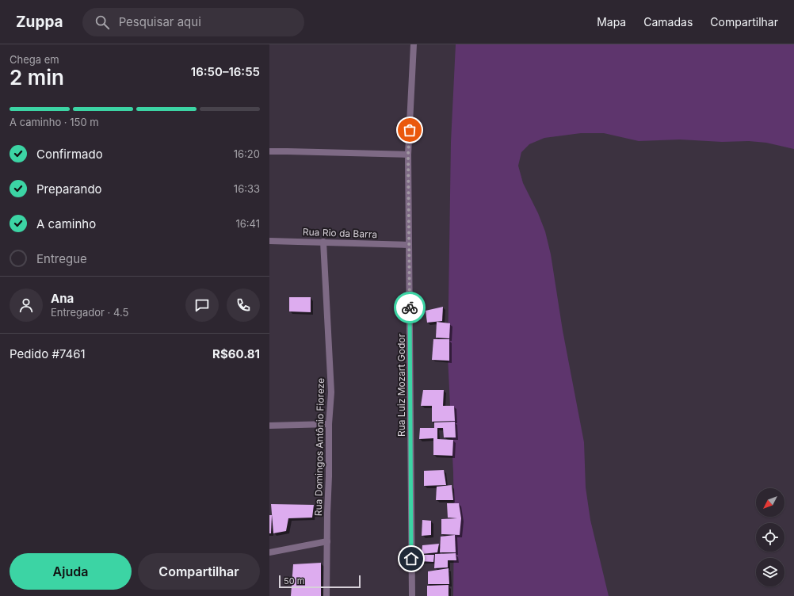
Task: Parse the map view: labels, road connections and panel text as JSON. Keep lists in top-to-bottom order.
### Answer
{
  "streets": {
    "street": ["Rua Rio da Barra", "Rua Luiz Mozart Godor", "Rua Domingos Antônio Fioreze"]
  },
  "crossings": [
    ["Rua Rio da Barra", "Rua Luiz Mozart Godor"],
    ["Rua Rio da Barra", "Rua Domingos Antônio Fioreze"]
  ],
  "scale_bar": "50 m",
  "north": "bottom left",
  "page": {
    "header": "Zuppa",
    "search": "Pesquisar aqui",
    "nav": ["Mapa", "Camadas", "Compartilhar"],
    "heading": ["2 min", "Chega em", "16:50–16:55"],
    "panel": [
      "Ana",
      "Entregador · 4.5",
      "Pedido #7461",
      "R$60.81"
    ],
    "bar": "A caminho · 150 m",
    "list": [
      ["Confirmado", "16:20"],
      ["Preparando", "16:33"],
      ["A caminho", "16:41"],
      "Entregue"
    ],
    "buttons": ["Ajuda", "Compartilhar"],
    "scale": "50 m"
  }
}
